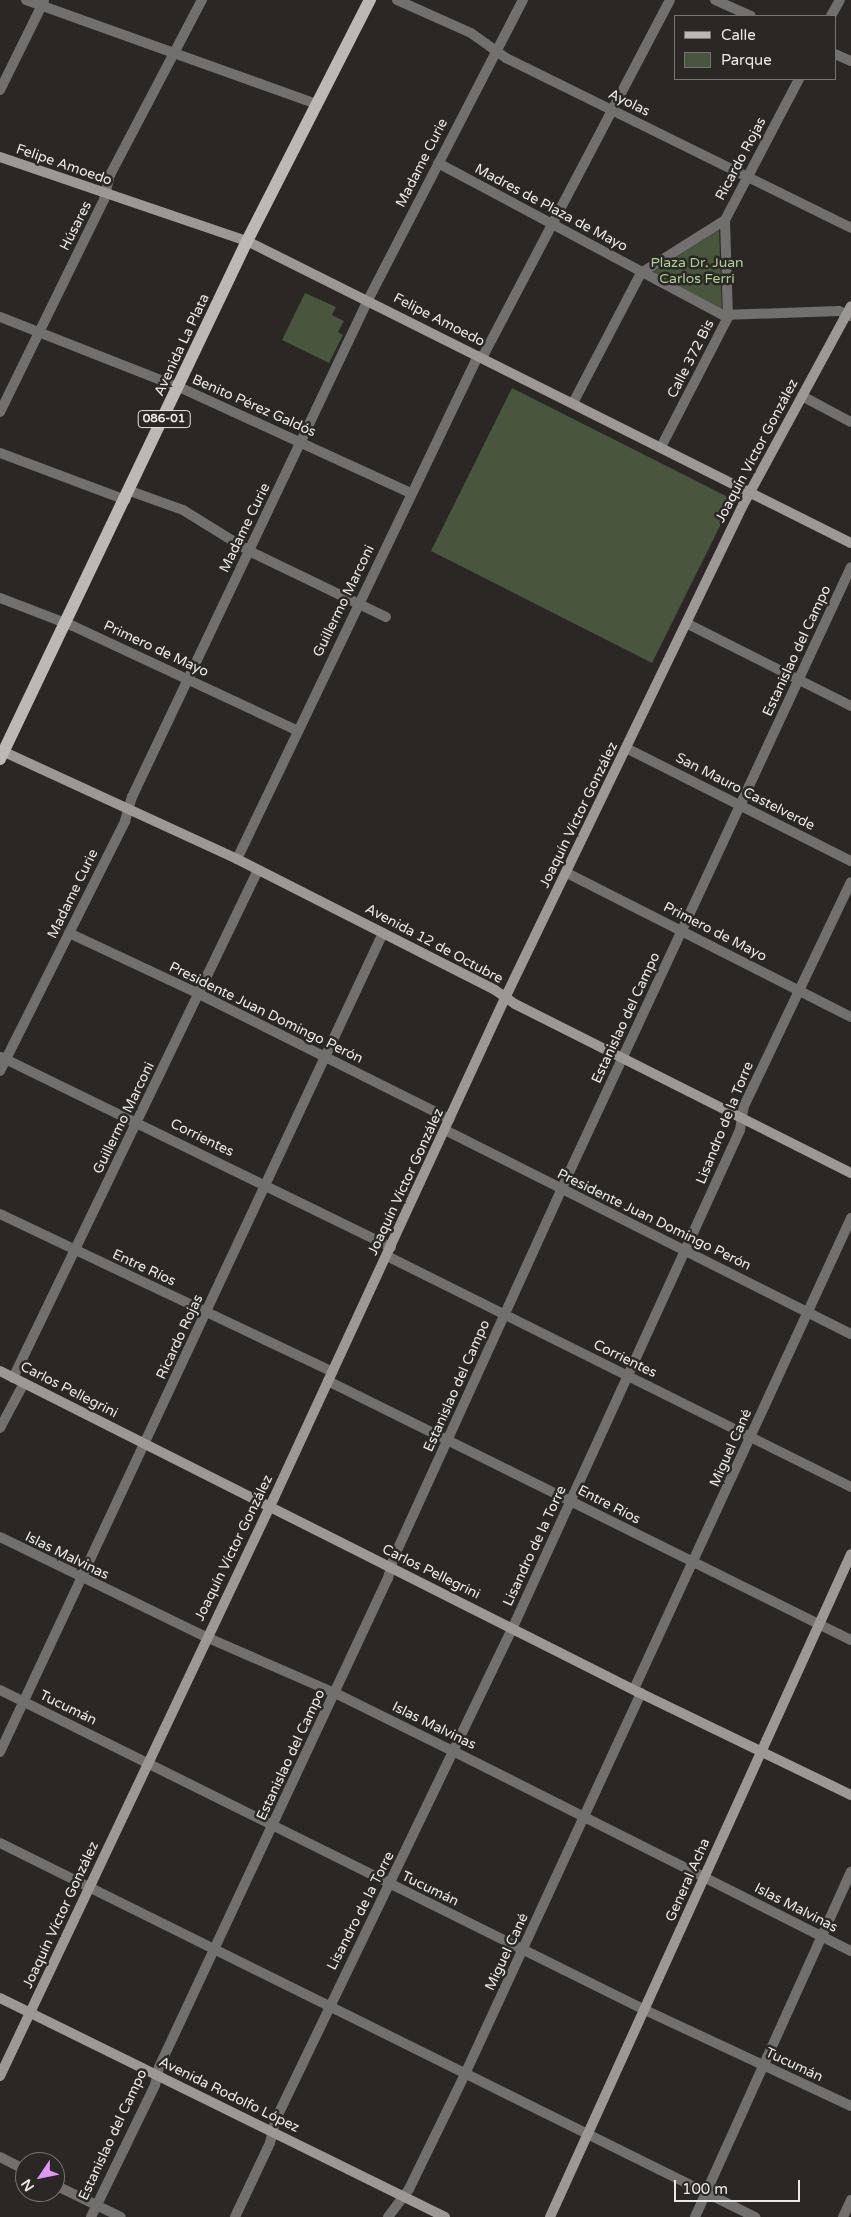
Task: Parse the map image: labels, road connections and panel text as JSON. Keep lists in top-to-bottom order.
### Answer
{
  "streets": {
    "main road": ["Avenida La Plata", "086-01"],
    "street": [
      "Ayolas",
      "Ricardo Rojas",
      "Madame Curie",
      "Felipe Amoedo",
      "Madres de Plaza de Mayo",
      "Húsares",
      "Calle 372 Bis",
      "Benito Pérez Galdós",
      "Joaquín Víctor González",
      "Guillermo Marconi",
      "Primero de Mayo",
      "Estanislao del Campo",
      "San Mauro Castelverde",
      "Avenida 12 de Octubre",
      "Presidente Juan Domingo Perón",
      "Lisandro de la Torre",
      "Corrientes",
      "Entre Ríos",
      "Carlos Pellegrini",
      "Miguel Cané",
      "Islas Malvinas",
      "Tucumán",
      "General Acha",
      "Avenida Rodolfo López"
    ]
  },
  "crossings": [
    ["Ayolas", "Ricardo Rojas"],
    ["Ayolas", "Madame Curie"],
    ["Ayolas", "Guillermo Marconi"],
    ["Ricardo Rojas", "Felipe Amoedo"],
    ["Ricardo Rojas", "Madres de Plaza de Mayo"],
    ["Ricardo Rojas", "Calle 372 Bis"],
    ["Ricardo Rojas", "Avenida 12 de Octubre"],
    ["Ricardo Rojas", "Presidente Juan Domingo Perón"],
    ["Ricardo Rojas", "Corrientes"],
    ["Ricardo Rojas", "Entre Ríos"],
    ["Ricardo Rojas", "Carlos Pellegrini"],
    ["Ricardo Rojas", "Islas Malvinas"],
    ["Ricardo Rojas", "Tucumán"],
    ["Madame Curie", "Felipe Amoedo"],
    ["Madame Curie", "Madres de Plaza de Mayo"],
    ["Madame Curie", "Benito Pérez Galdós"],
    ["Madame Curie", "Primero de Mayo"],
    ["Madame Curie", "Avenida 12 de Octubre"],
    ["Madame Curie", "Presidente Juan Domingo Perón"],
    ["Madame Curie", "Corrientes"],
    ["Felipe Amoedo", "Húsares"],
    ["Felipe Amoedo", "Avenida La Plata"],
    ["Felipe Amoedo", "Calle 372 Bis"],
    ["Felipe Amoedo", "Joaquín Víctor González"],
    ["Felipe Amoedo", "Guillermo Marconi"],
    ["Madres de Plaza de Mayo", "Calle 372 Bis"],
    ["Madres de Plaza de Mayo", "Joaquín Víctor González"],
    ["Madres de Plaza de Mayo", "Guillermo Marconi"],
    ["Húsares", "Benito Pérez Galdós"],
    ["Avenida La Plata", "Benito Pérez Galdós"],
    ["Avenida La Plata", "Primero de Mayo"],
    ["Avenida La Plata", "Avenida 12 de Octubre"],
    ["Benito Pérez Galdós", "Guillermo Marconi"],
    ["Joaquín Víctor González", "Primero de Mayo"],
    ["Joaquín Víctor González", "San Mauro Castelverde"],
    ["Joaquín Víctor González", "Avenida 12 de Octubre"],
    ["Joaquín Víctor González", "Presidente Juan Domingo Perón"],
    ["Joaquín Víctor González", "Corrientes"],
    ["Joaquín Víctor González", "Entre Ríos"],
    ["Joaquín Víctor González", "Carlos Pellegrini"],
    ["Joaquín Víctor González", "Islas Malvinas"],
    ["Joaquín Víctor González", "Tucumán"],
    ["Joaquín Víctor González", "Avenida Rodolfo López"],
    ["Guillermo Marconi", "Primero de Mayo"],
    ["Guillermo Marconi", "Avenida 12 de Octubre"],
    ["Guillermo Marconi", "Presidente Juan Domingo Perón"],
    ["Guillermo Marconi", "Corrientes"],
    ["Guillermo Marconi", "Entre Ríos"],
    ["Guillermo Marconi", "Carlos Pellegrini"],
    ["Primero de Mayo", "Estanislao del Campo"],
    ["Primero de Mayo", "Lisandro de la Torre"],
    ["Estanislao del Campo", "San Mauro Castelverde"],
    ["Estanislao del Campo", "Avenida 12 de Octubre"],
    ["Estanislao del Campo", "Presidente Juan Domingo Perón"],
    ["Estanislao del Campo", "Corrientes"],
    ["Estanislao del Campo", "Entre Ríos"],
    ["Estanislao del Campo", "Carlos Pellegrini"],
    ["Estanislao del Campo", "Islas Malvinas"],
    ["Estanislao del Campo", "Tucumán"],
    ["Estanislao del Campo", "Avenida Rodolfo López"],
    ["Avenida 12 de Octubre", "Lisandro de la Torre"],
    ["Presidente Juan Domingo Perón", "Lisandro de la Torre"],
    ["Presidente Juan Domingo Perón", "Miguel Cané"],
    ["Lisandro de la Torre", "Corrientes"],
    ["Lisandro de la Torre", "Entre Ríos"],
    ["Lisandro de la Torre", "Carlos Pellegrini"],
    ["Lisandro de la Torre", "Islas Malvinas"],
    ["Lisandro de la Torre", "Tucumán"],
    ["Lisandro de la Torre", "Avenida Rodolfo López"],
    ["Corrientes", "Miguel Cané"],
    ["Entre Ríos", "Miguel Cané"],
    ["Entre Ríos", "General Acha"],
    ["Carlos Pellegrini", "Miguel Cané"],
    ["Carlos Pellegrini", "General Acha"],
    ["Miguel Cané", "Islas Malvinas"],
    ["Miguel Cané", "Tucumán"],
    ["Miguel Cané", "Avenida Rodolfo López"],
    ["Islas Malvinas", "General Acha"],
    ["Tucumán", "General Acha"]
  ],
  "parks": ["Plaza Dr. Juan Carlos Ferri"],
  "legend": ["Calle", "Parque"],
  "scale_bar": "100 m",
  "north": "bottom left"
}
